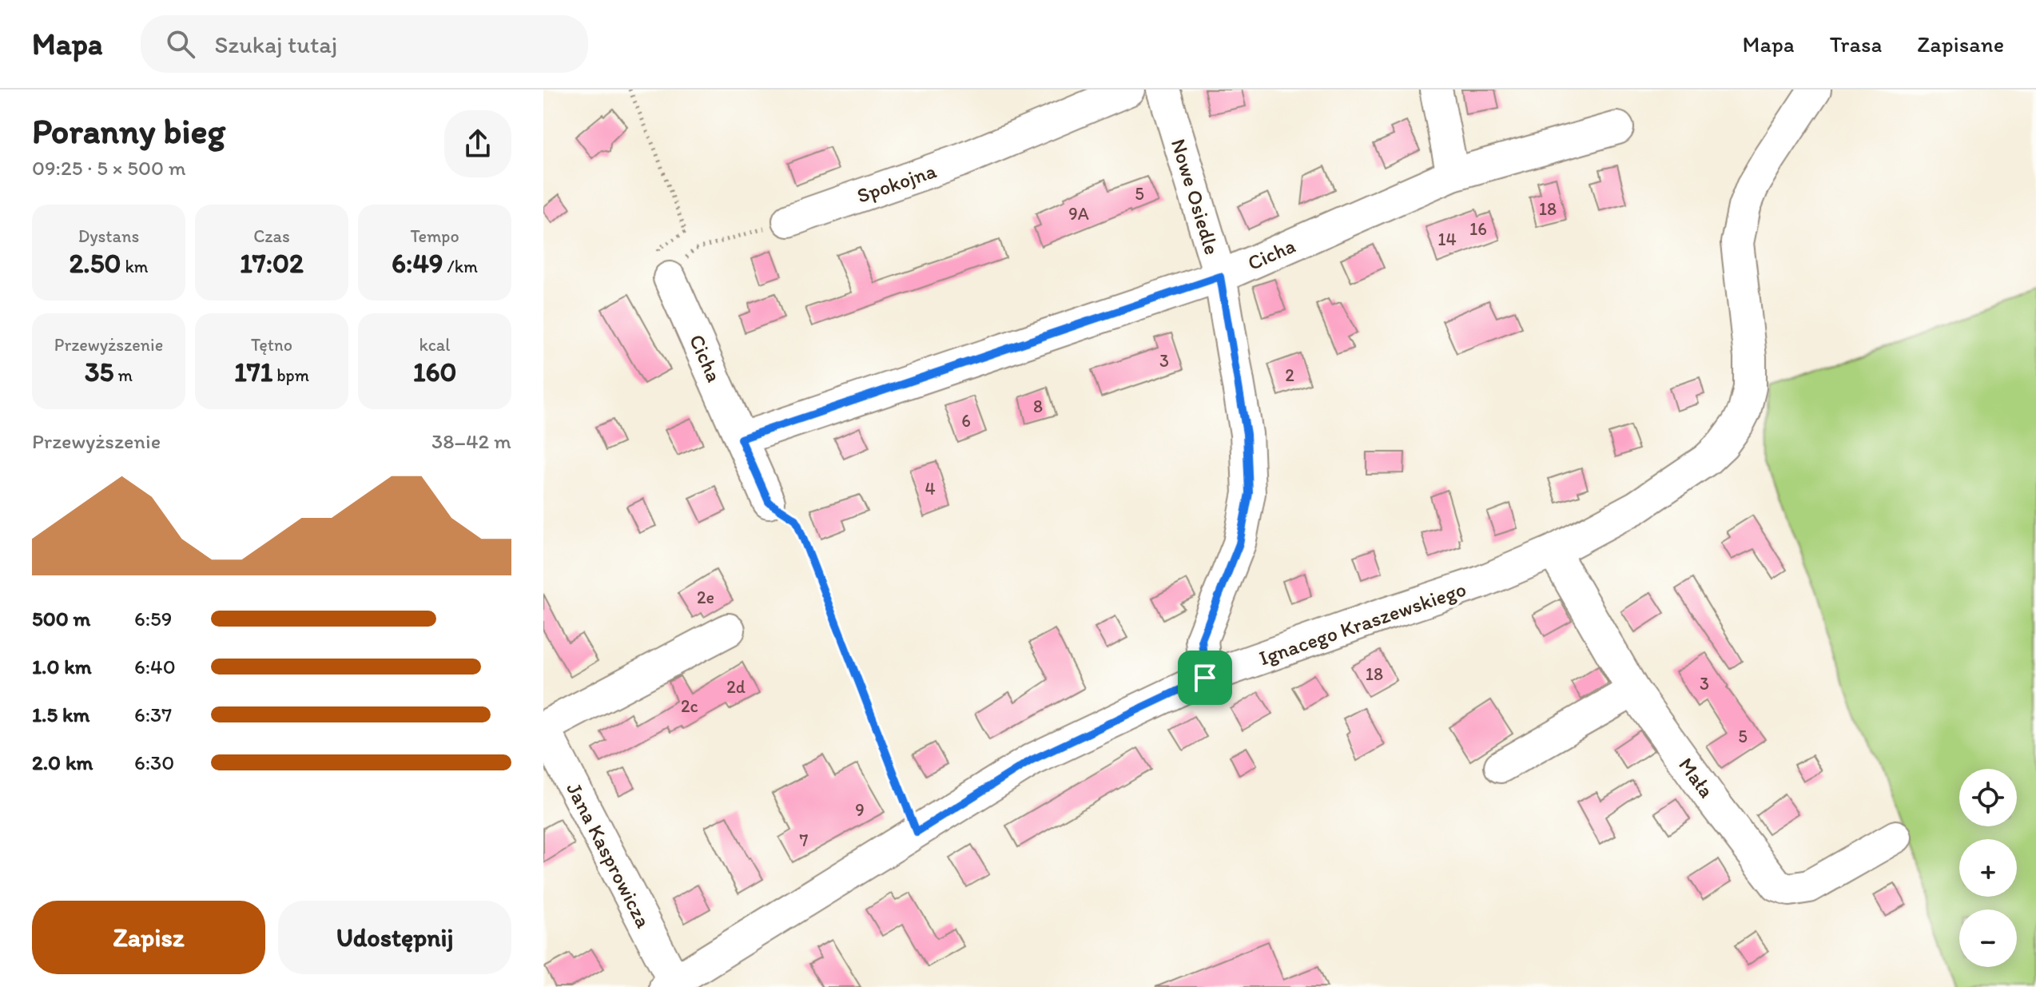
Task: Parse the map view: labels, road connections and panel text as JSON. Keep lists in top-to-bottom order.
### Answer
{
  "streets": {
    "street": [
      "Spokojna",
      "Nowe Osiedle",
      "Cicha",
      "Ignacego Kraszewskiego",
      "Mała",
      "Jana Kasprowicza"
    ]
  },
  "crossings": [
    ["Nowe Osiedle", "Cicha"],
    ["Nowe Osiedle", "Ignacego Kraszewskiego"],
    ["Ignacego Kraszewskiego", "Mała"],
    ["Ignacego Kraszewskiego", "Jana Kasprowicza"]
  ],
  "house_numbers": [
    "5",
    "18",
    "9A",
    "16",
    "14",
    "3",
    "2",
    "8",
    "6",
    "4",
    "2e",
    "18",
    "3",
    "2d",
    "2c",
    "5",
    "9",
    "7"
  ],
  "page": {
    "header": "Mapa",
    "search": "Szukaj tutaj",
    "nav": ["Mapa", "Trasa", "Zapisane"],
    "heading": ["Poranny bieg", "09:25 · 5 × 500 m"],
    "stats": [
      ["Dystans", "2.50 km"],
      ["Czas", "17:02"],
      ["Tempo", "6:49 /km"],
      ["Przewyższenie", "35 m"],
      ["Tętno", "171 bpm"],
      ["kcal", "160"]
    ],
    "chart": ["Przewyższenie", "38–42 m"],
    "list": [
      {
        "name": "500 m",
        "note": "6:59"
      },
      {
        "name": "1.0 km",
        "note": "6:40"
      },
      {
        "name": "1.5 km",
        "note": "6:37"
      },
      {
        "name": "2.0 km",
        "note": "6:30"
      }
    ],
    "map_buttons": ["+", "−"],
    "buttons": ["Zapisz", "Udostępnij"]
  }
}
